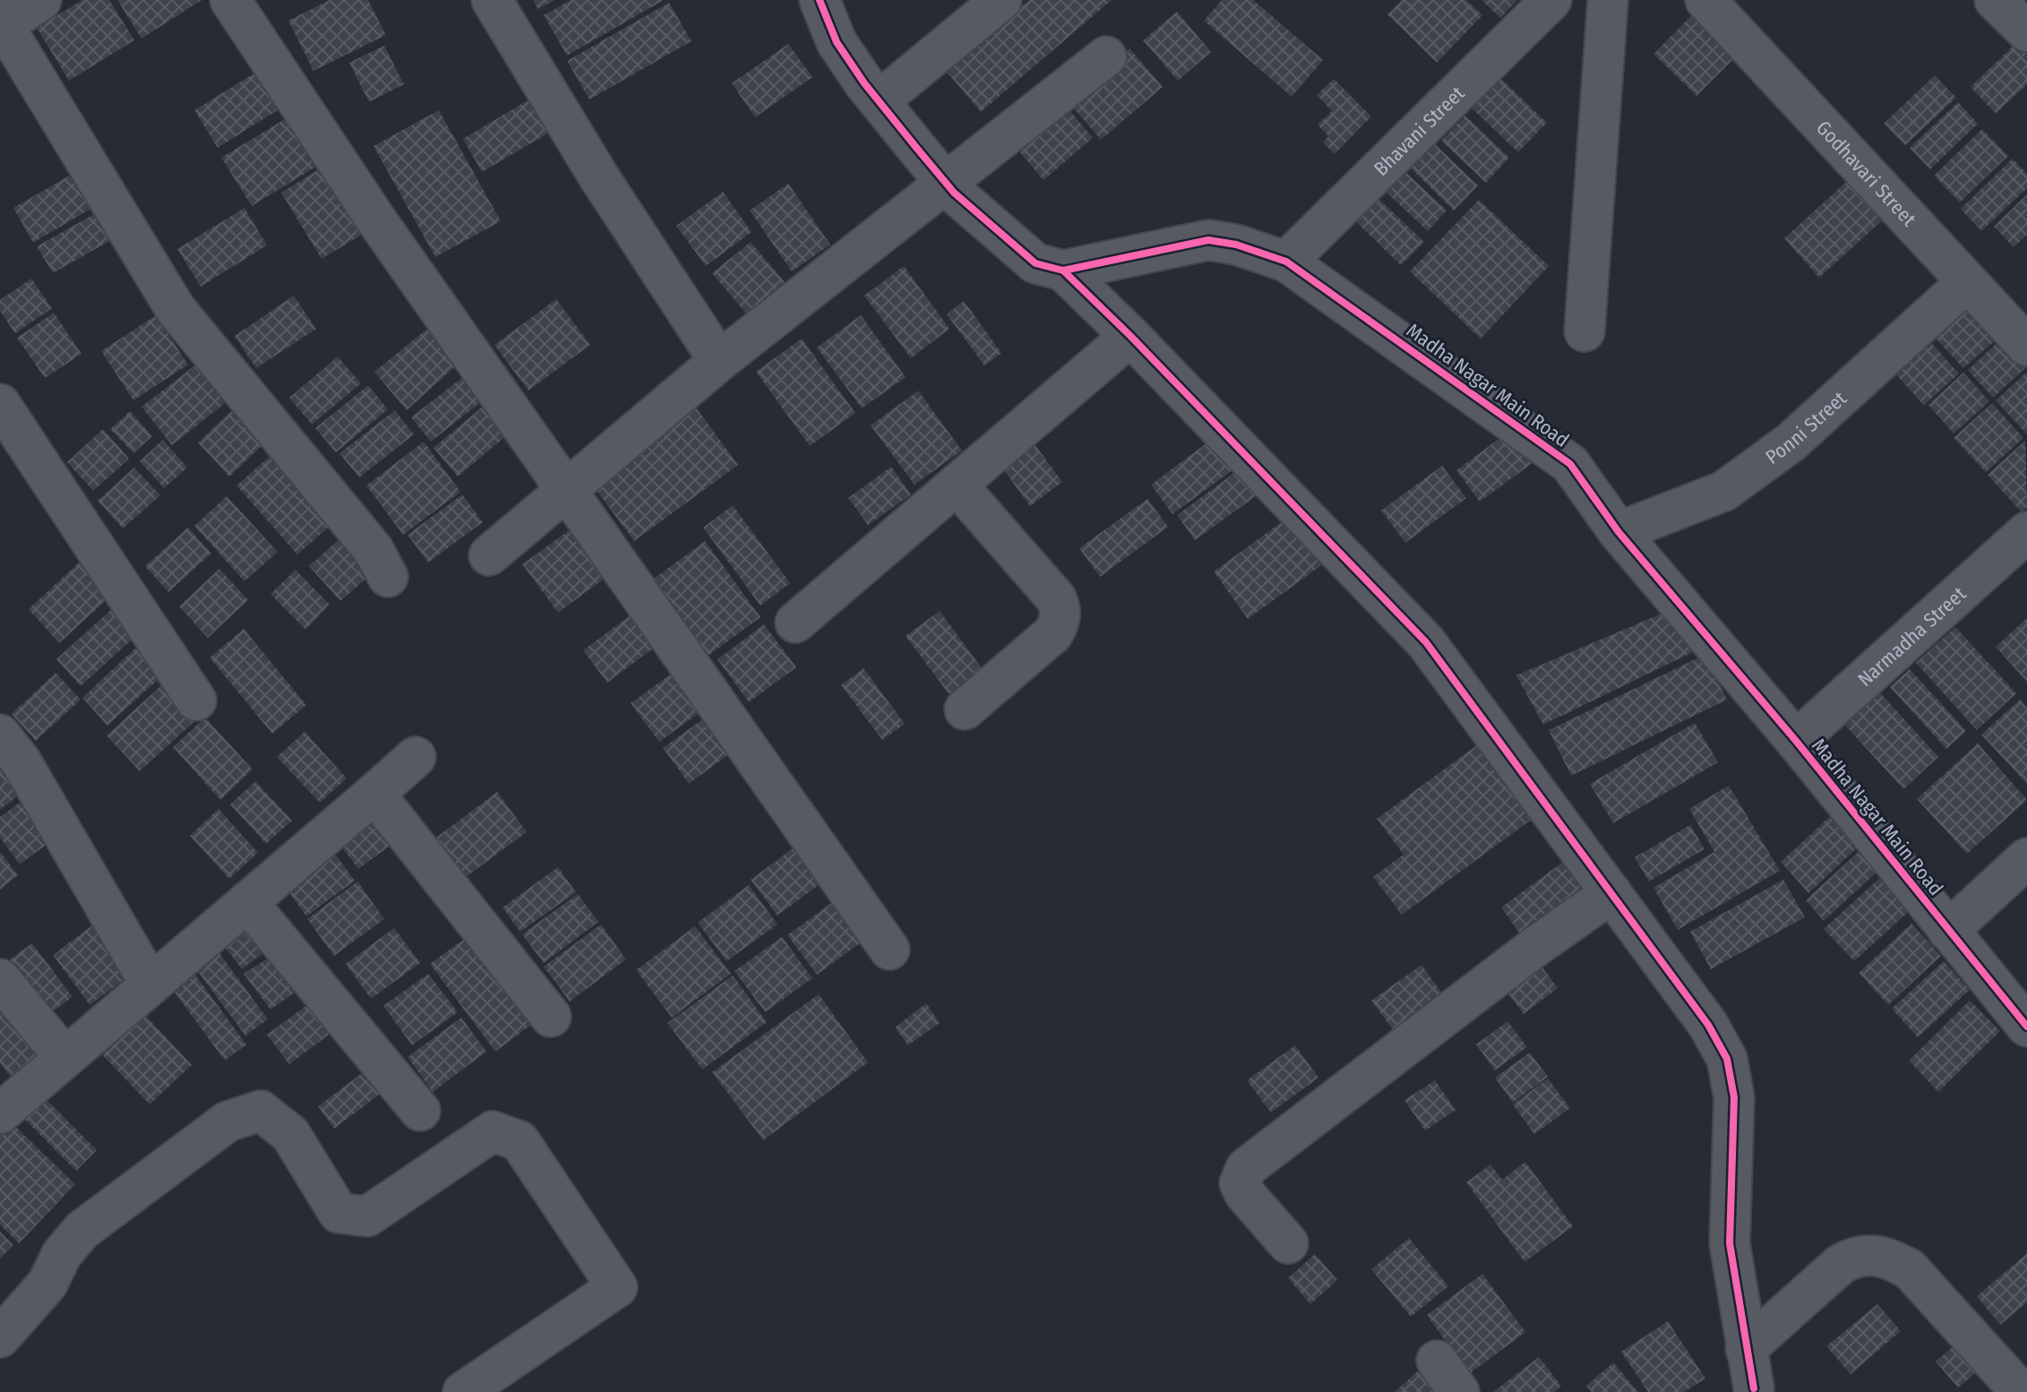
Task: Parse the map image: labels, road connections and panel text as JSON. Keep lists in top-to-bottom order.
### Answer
{
  "streets": {
    "street": [
      "Bhavani Street",
      "Godhavari Street",
      "Madha Nagar Main Road",
      "Ponni Street",
      "Narmadha Street"
    ]
  },
  "crossings": [
    ["Bhavani Street", "Madha Nagar Main Road"],
    ["Godhavari Street", "Ponni Street"],
    ["Madha Nagar Main Road", "Ponni Street"],
    ["Madha Nagar Main Road", "Narmadha Street"]
  ]
}
